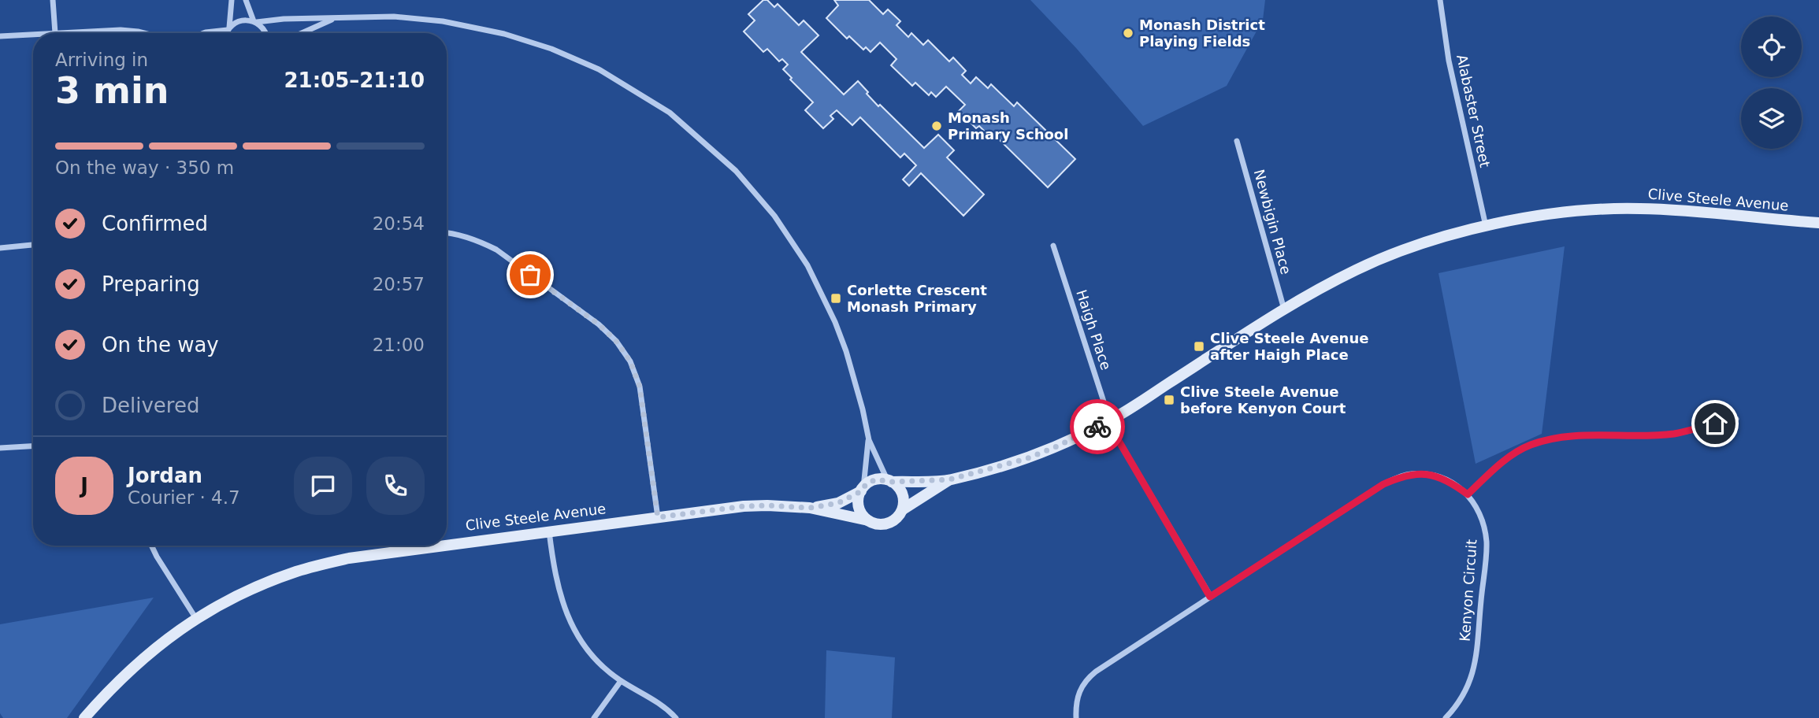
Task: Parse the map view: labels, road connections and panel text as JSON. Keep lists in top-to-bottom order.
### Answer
{
  "streets": {
    "street": [
      "Alabaster Street",
      "Clive Steele Avenue",
      "Newbigin Place",
      "Haigh Place",
      "Kenyon Circuit"
    ]
  },
  "crossings": [
    ["Alabaster Street", "Clive Steele Avenue"],
    ["Clive Steele Avenue", "Newbigin Place"],
    ["Clive Steele Avenue", "Haigh Place"]
  ],
  "places": {
    "other": ["Monash District Playing Fields", "Monash Primary School"],
    "transit": ["Corlette Crescent Monash Primary", "Clive Steele Avenue after Haigh Place", "Clive Steele Avenue before Kenyon Court"]
  },
  "page": {
    "heading": ["3 min", "Arriving in", "21:05–21:10"],
    "panel": ["Jordan", "Courier · 4.7"],
    "bar": "On the way · 350 m",
    "list": [
      ["Confirmed", "20:54"],
      ["Preparing", "20:57"],
      ["On the way", "21:00"],
      "Delivered"
    ],
    "round": "J"
  }
}
